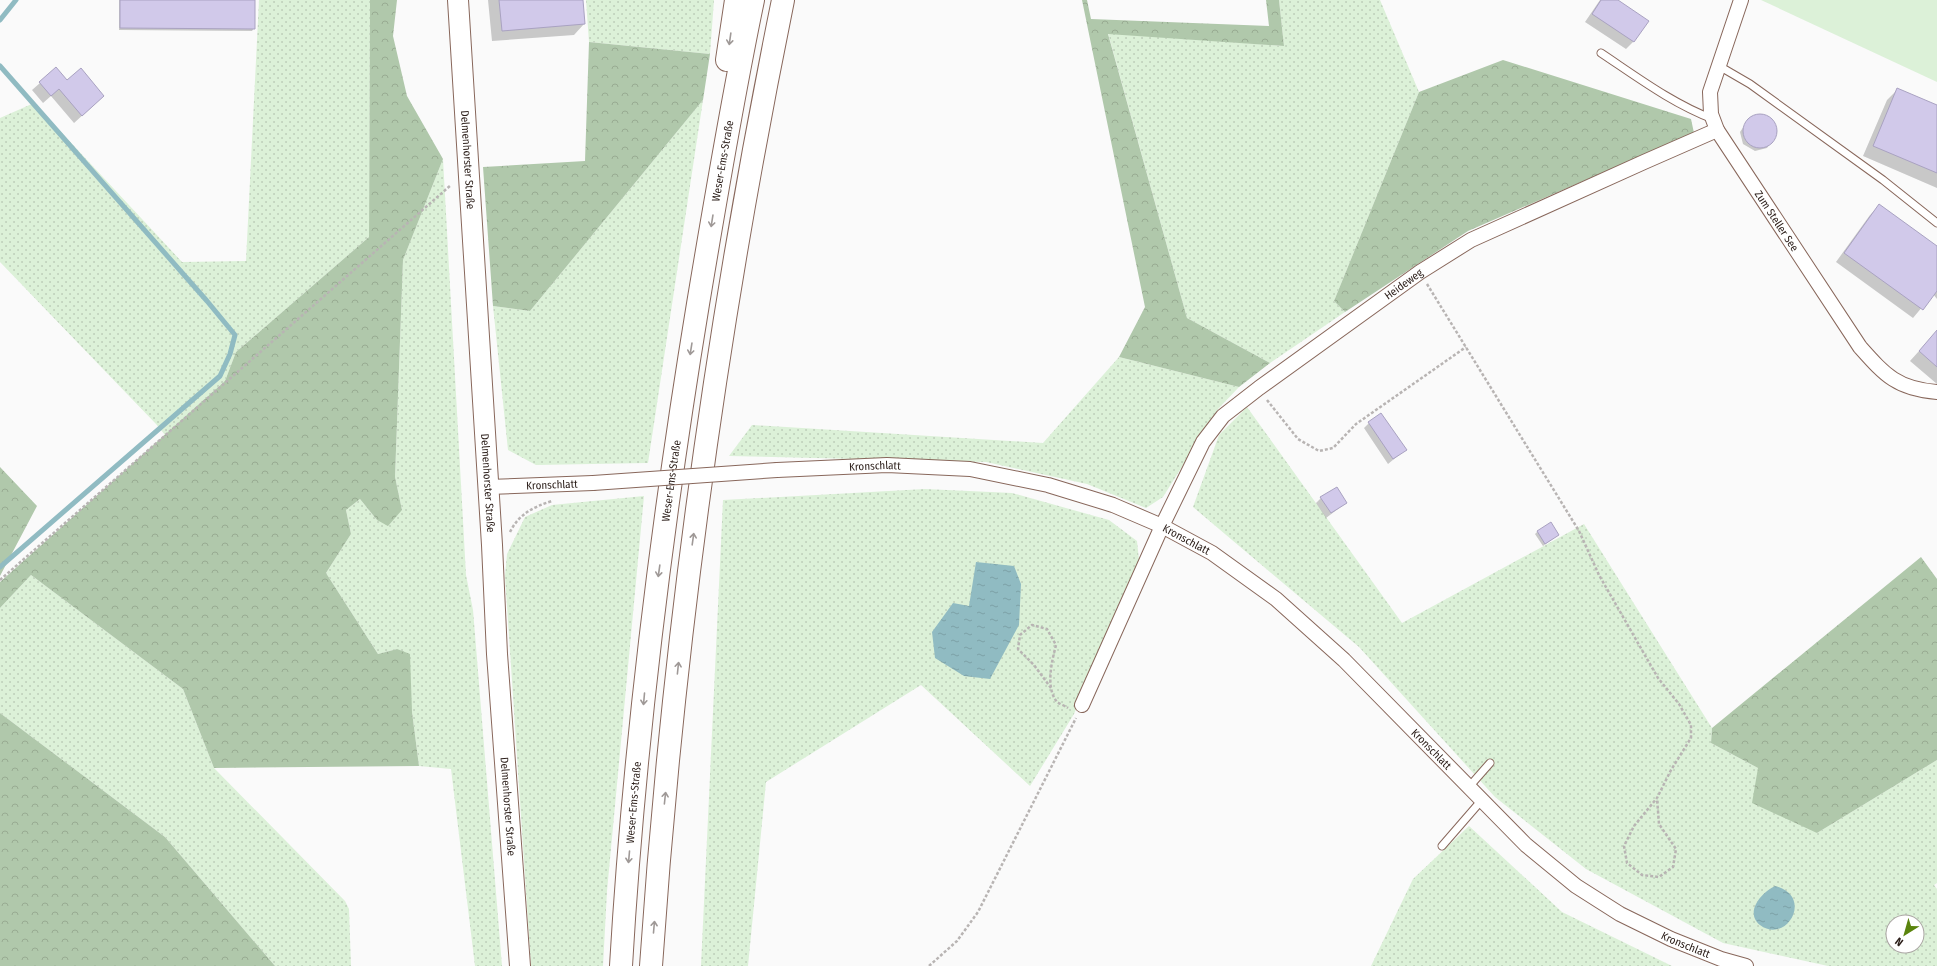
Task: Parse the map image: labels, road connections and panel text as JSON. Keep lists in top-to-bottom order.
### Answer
{
  "streets": {
    "highway": ["Weser-Ems-Straße"],
    "street": [
      "Delmenhorster Straße",
      "Zum Steller See",
      "Heideweg",
      "Kronschlatt"
    ]
  },
  "crossings": [
    ["Delmenhorster Straße", "Kronschlatt"],
    ["Zum Steller See", "Heideweg"],
    ["Heideweg", "Kronschlatt"]
  ],
  "north": "bottom left"
}
